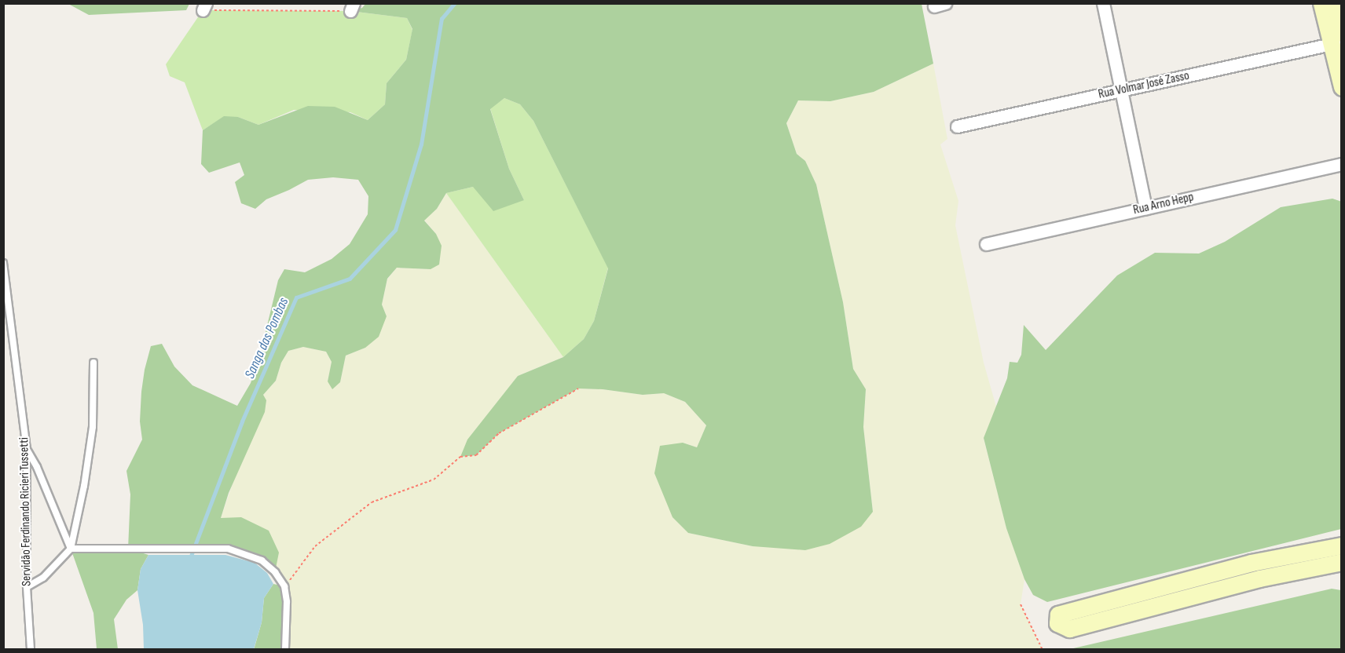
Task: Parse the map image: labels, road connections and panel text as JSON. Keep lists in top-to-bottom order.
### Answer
{
  "streets": {
    "street": ["Rua Volmar José Zasso", "Rua Arno Hepp"],
    "lane": ["Servidão Ferdinando Ricieri Tussetti"]
  },
  "water": ["Sanga das Pombas"]
}
